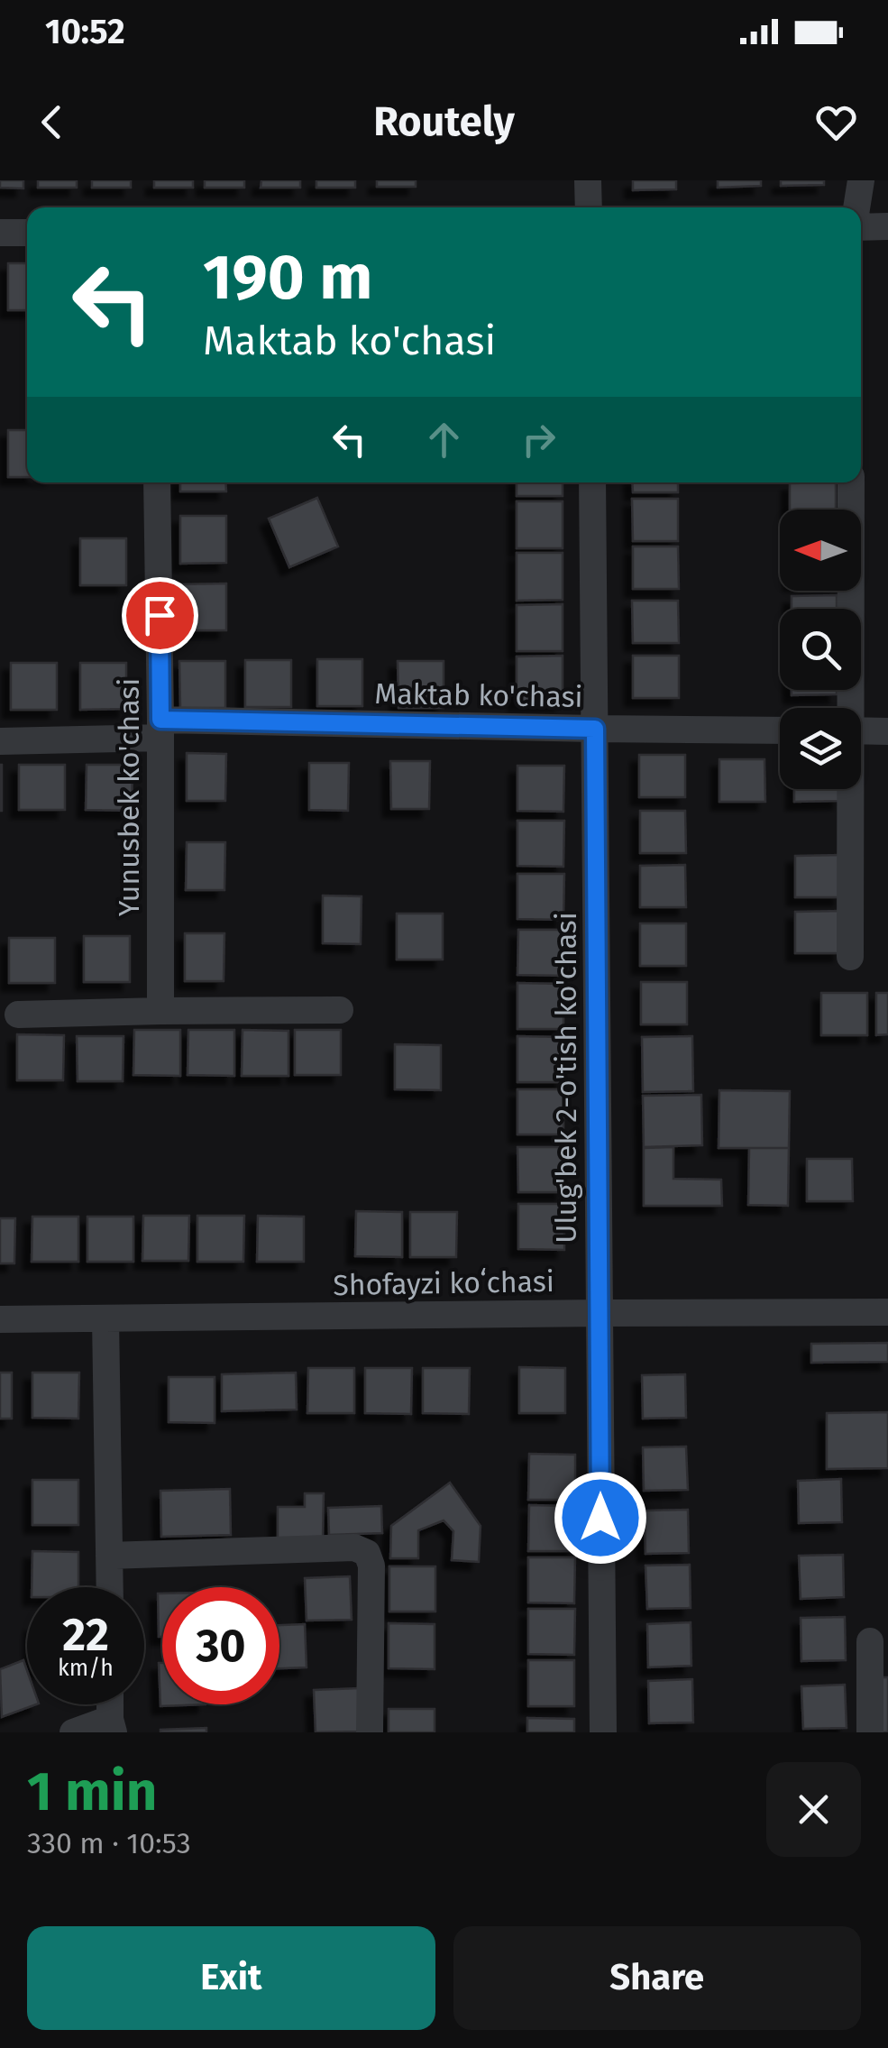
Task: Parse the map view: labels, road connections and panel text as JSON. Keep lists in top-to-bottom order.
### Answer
{
  "streets": {
    "street": [
      "Maktab ko'chasi",
      "Yunusbek ko'chasi",
      "Ulug'bek 2-o'tish ko'chasi",
      "Shofayzi koʻchasi"
    ]
  },
  "crossings": [
    ["Maktab ko'chasi", "Yunusbek ko'chasi"],
    ["Maktab ko'chasi", "Ulug'bek 2-o'tish ko'chasi"],
    ["Ulug'bek 2-o'tish ko'chasi", "Shofayzi koʻchasi"]
  ],
  "north": "left",
  "page": {
    "status": "10:52",
    "header": "Routely",
    "turn": ["190 m", "Maktab ko'chasi"],
    "speed": "22 km/h",
    "limit": "30",
    "heading": ["1 min", "330 m · 10:53"],
    "buttons": ["Exit", "Share"]
  }
}
